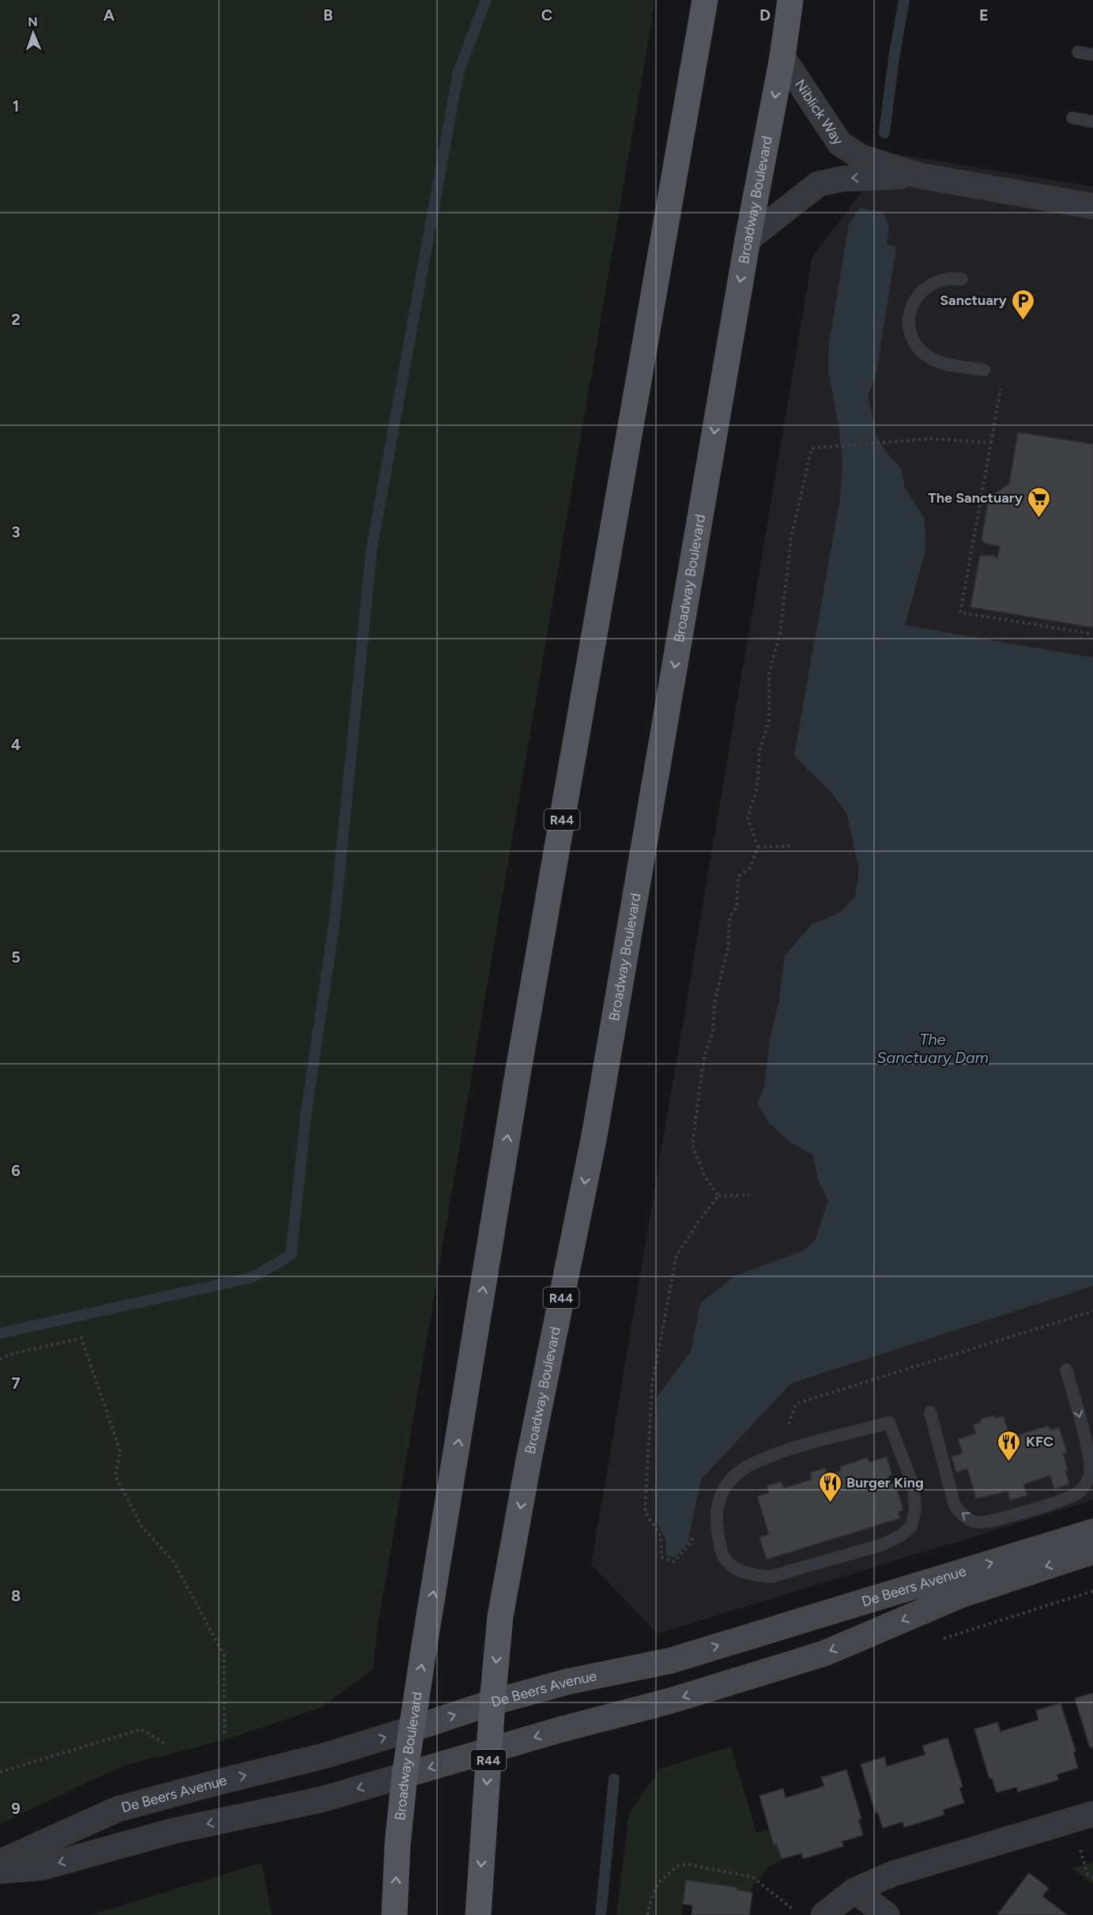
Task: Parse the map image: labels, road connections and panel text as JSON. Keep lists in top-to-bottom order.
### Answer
{
  "streets": {
    "main road": ["Broadway Boulevard", "R44"],
    "street": ["Niblick Way", "De Beers Avenue"]
  },
  "crossings": [
    ["Niblick Way", "Broadway Boulevard"],
    ["Broadway Boulevard", "De Beers Avenue"]
  ],
  "water": ["The Sanctuary Dam"],
  "places": {
    "parking": ["Sanctuary"],
    "supermarket": ["The Sanctuary"],
    "restaurant": ["KFC", "Burger King"]
  },
  "north": "top",
  "grid": {
    "columns": [
      "A",
      "B",
      "C",
      "D",
      "E"
    ],
    "rows": [
      "1",
      "2",
      "3",
      "4",
      "5",
      "6",
      "7",
      "8",
      "9"
    ]
  }
}
